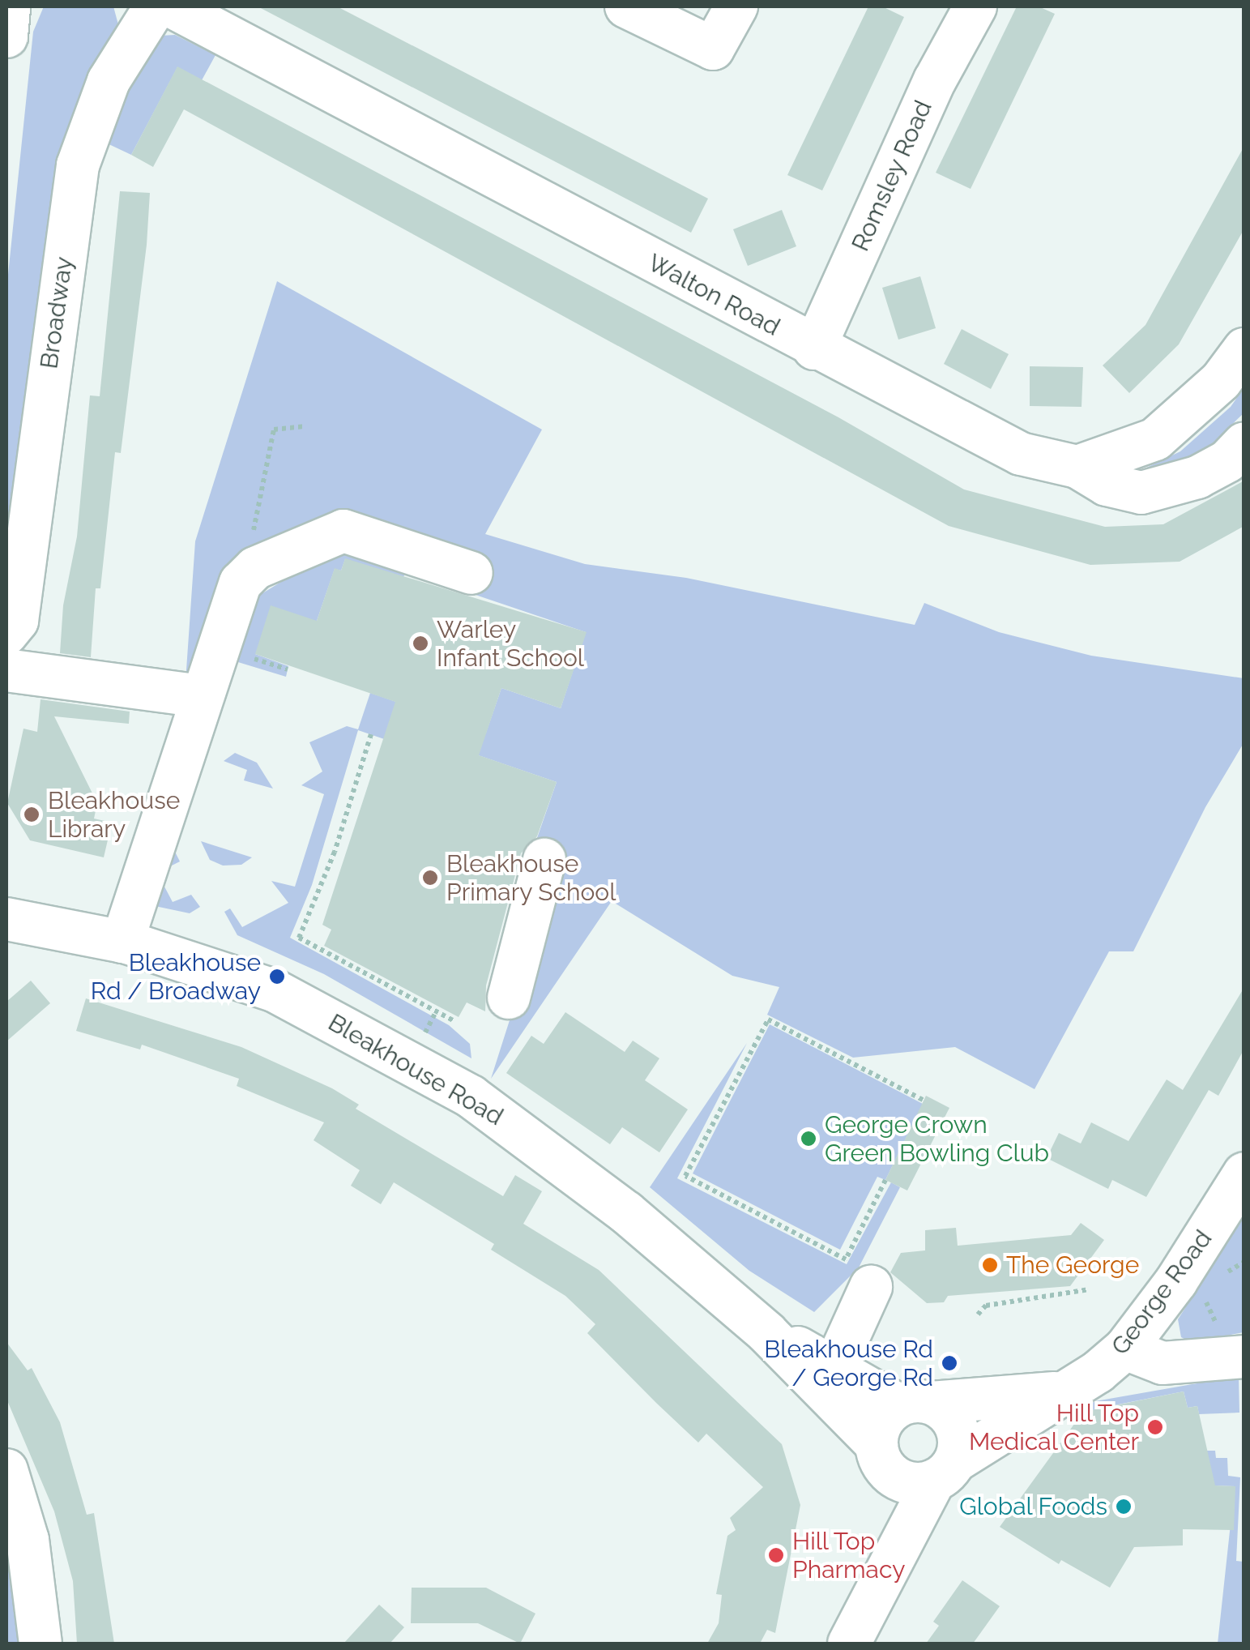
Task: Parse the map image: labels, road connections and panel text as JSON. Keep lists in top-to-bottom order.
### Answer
{
  "streets": {
    "street": [
      "Romsley Road",
      "Walton Road",
      "Broadway",
      "Bleakhouse Road",
      "George Road"
    ]
  },
  "crossings": [
    ["Romsley Road", "Walton Road"],
    ["Bleakhouse Road", "George Road"]
  ],
  "places": [
    "Warley Infant School",
    "Bleakhouse Library",
    "Bleakhouse Primary School",
    "Bleakhouse Rd / Broadway",
    "George Crown Green Bowling Club",
    "The George",
    "Bleakhouse Rd / George Rd",
    "Hill Top Medical Center",
    "Global Foods",
    "Hill Top Pharmacy"
  ]
}
